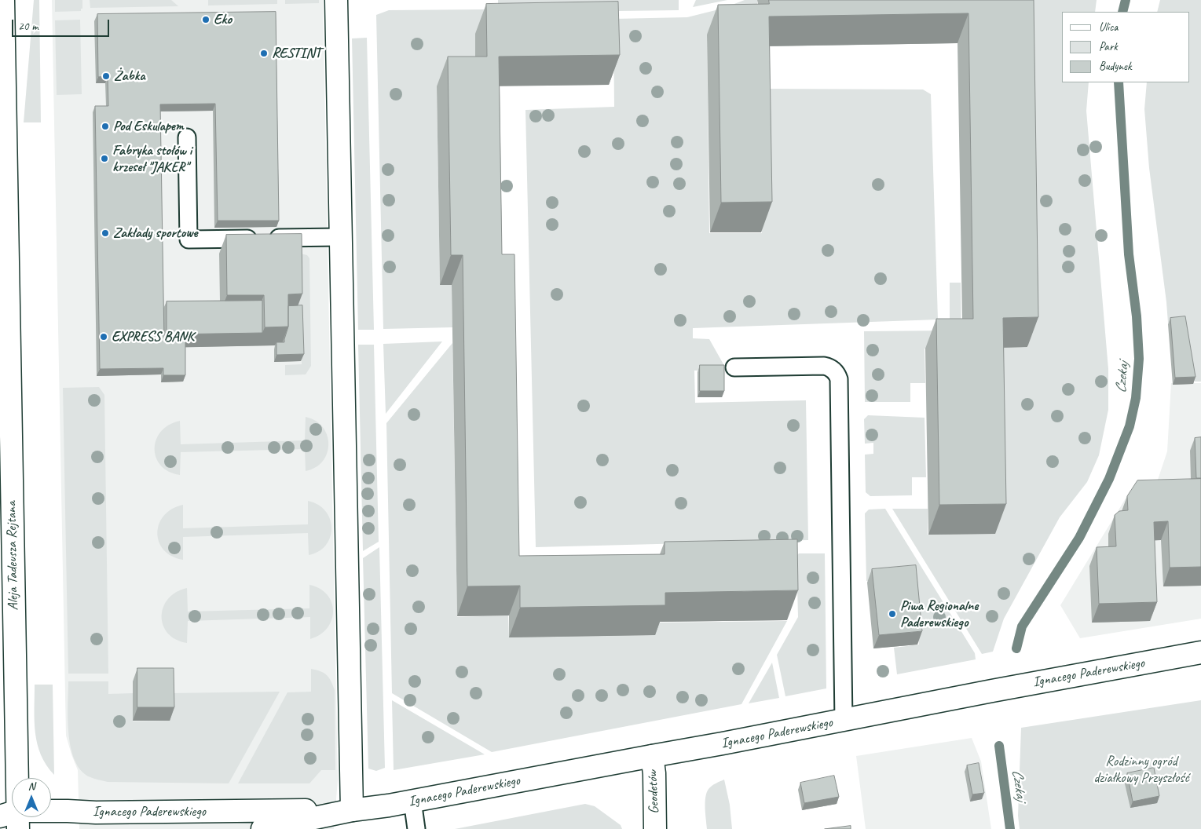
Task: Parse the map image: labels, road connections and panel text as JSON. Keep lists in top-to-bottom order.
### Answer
{
  "streets": {
    "street": ["Aleja Tadeusza Rejtana", "Ignacego Paderewskiego", "Geodetów"]
  },
  "crossings": [
    ["Aleja Tadeusza Rejtana", "Ignacego Paderewskiego"],
    ["Ignacego Paderewskiego", "Geodetów"]
  ],
  "water": ["Czekaj"],
  "parks": ["Rodzinny ogród działkowy Przyszłość"],
  "places": [
    "Eko",
    "RESTINT",
    "Żabka",
    "Pod Eskulapem",
    "Fabryka stołów i krzeseł \"JAKER\"",
    "Zakłady sportowe",
    "EXPRESS BANK",
    "Piwa Regionalne Paderewskiego"
  ],
  "legend": ["Ulica", "Park", "Budynek"],
  "scale_bar": "20 m",
  "north": "top"
}
